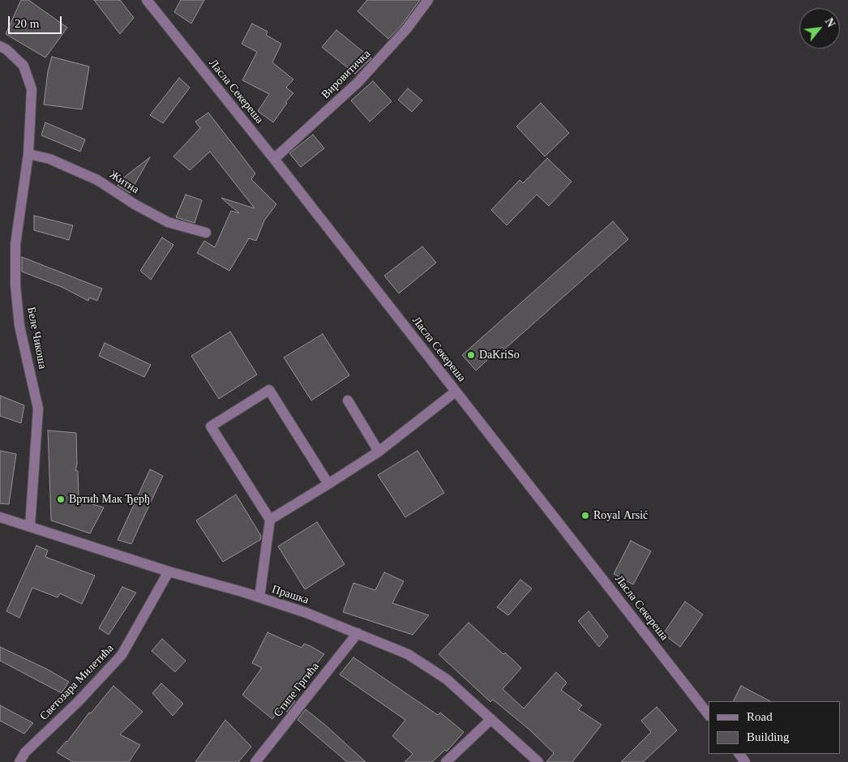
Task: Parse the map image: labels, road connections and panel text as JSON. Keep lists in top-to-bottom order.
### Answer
{
  "streets": {
    "street": [
      "Вировитичка",
      "Ласла Секереша",
      "Житна",
      "Беле Чикоша",
      "Прашка",
      "Светозара Милетића",
      "Стипе Гргића"
    ]
  },
  "crossings": [
    ["Вировитичка", "Ласла Секереша"],
    ["Житна", "Беле Чикоша"],
    ["Беле Чикоша", "Прашка"],
    ["Прашка", "Светозара Милетића"],
    ["Прашка", "Стипе Гргића"]
  ],
  "places": ["DaKriSo", "Вртић Мак Ђерђ", "Royal Arsić"],
  "legend": ["Road", "Building"],
  "scale_bar": "20 m",
  "north": "top right"
}
